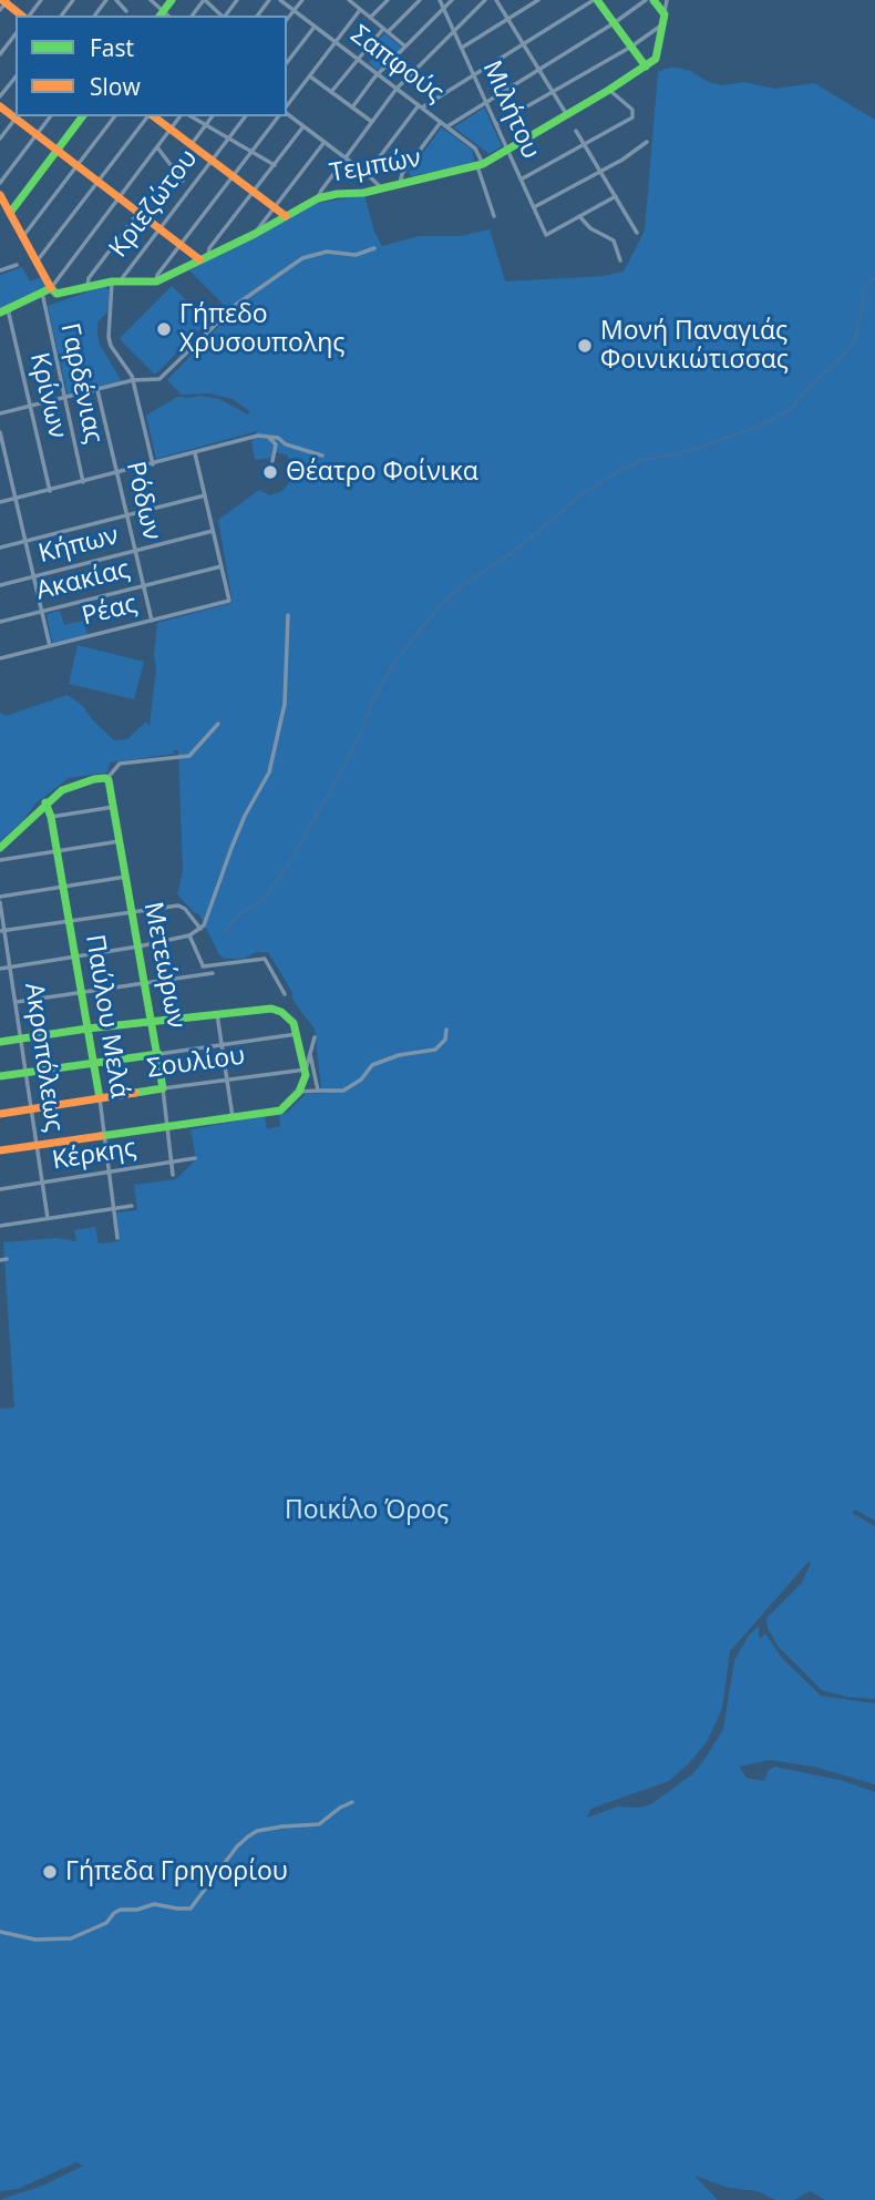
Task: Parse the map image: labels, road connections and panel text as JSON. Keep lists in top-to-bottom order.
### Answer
{
  "streets": {
    "street": [
      "Σαπφούς",
      "Μιλήτου",
      "Τεμπών",
      "Κριεζώτου",
      "Γαρδένιας",
      "Κρίνων",
      "Ρόδων",
      "Κήπων",
      "Ακακίας",
      "Ρέας",
      "Μετεώρων",
      "Παύλου Μελά",
      "Ακροπόλεως",
      "Σουλίου",
      "Κέρκης"
    ]
  },
  "crossings": [
    ["Σαπφούς", "Τεμπών"],
    ["Μιλήτου", "Τεμπών"],
    ["Τεμπών", "Κριεζώτου"],
    ["Ρόδων", "Κήπων"],
    ["Ρόδων", "Ακακίας"],
    ["Ρόδων", "Ρέας"],
    ["Ακακίας", "Ρέας"],
    ["Μετεώρων", "Σουλίου"],
    ["Μετεώρων", "Κέρκης"],
    ["Παύλου Μελά", "Σουλίου"],
    ["Παύλου Μελά", "Κέρκης"],
    ["Ακροπόλεως", "Σουλίου"],
    ["Ακροπόλεως", "Κέρκης"]
  ],
  "parks": ["Ποικίλο Όρος"],
  "places": [
    "Γήπεδο Χρυσουπολης",
    "Μονή Παναγιάς Φοινικιώτισσας",
    "Θέατρο Φοίνικα",
    "Γήπεδα Γρηγορίου"
  ],
  "legend": ["Fast", "Slow"]
}
